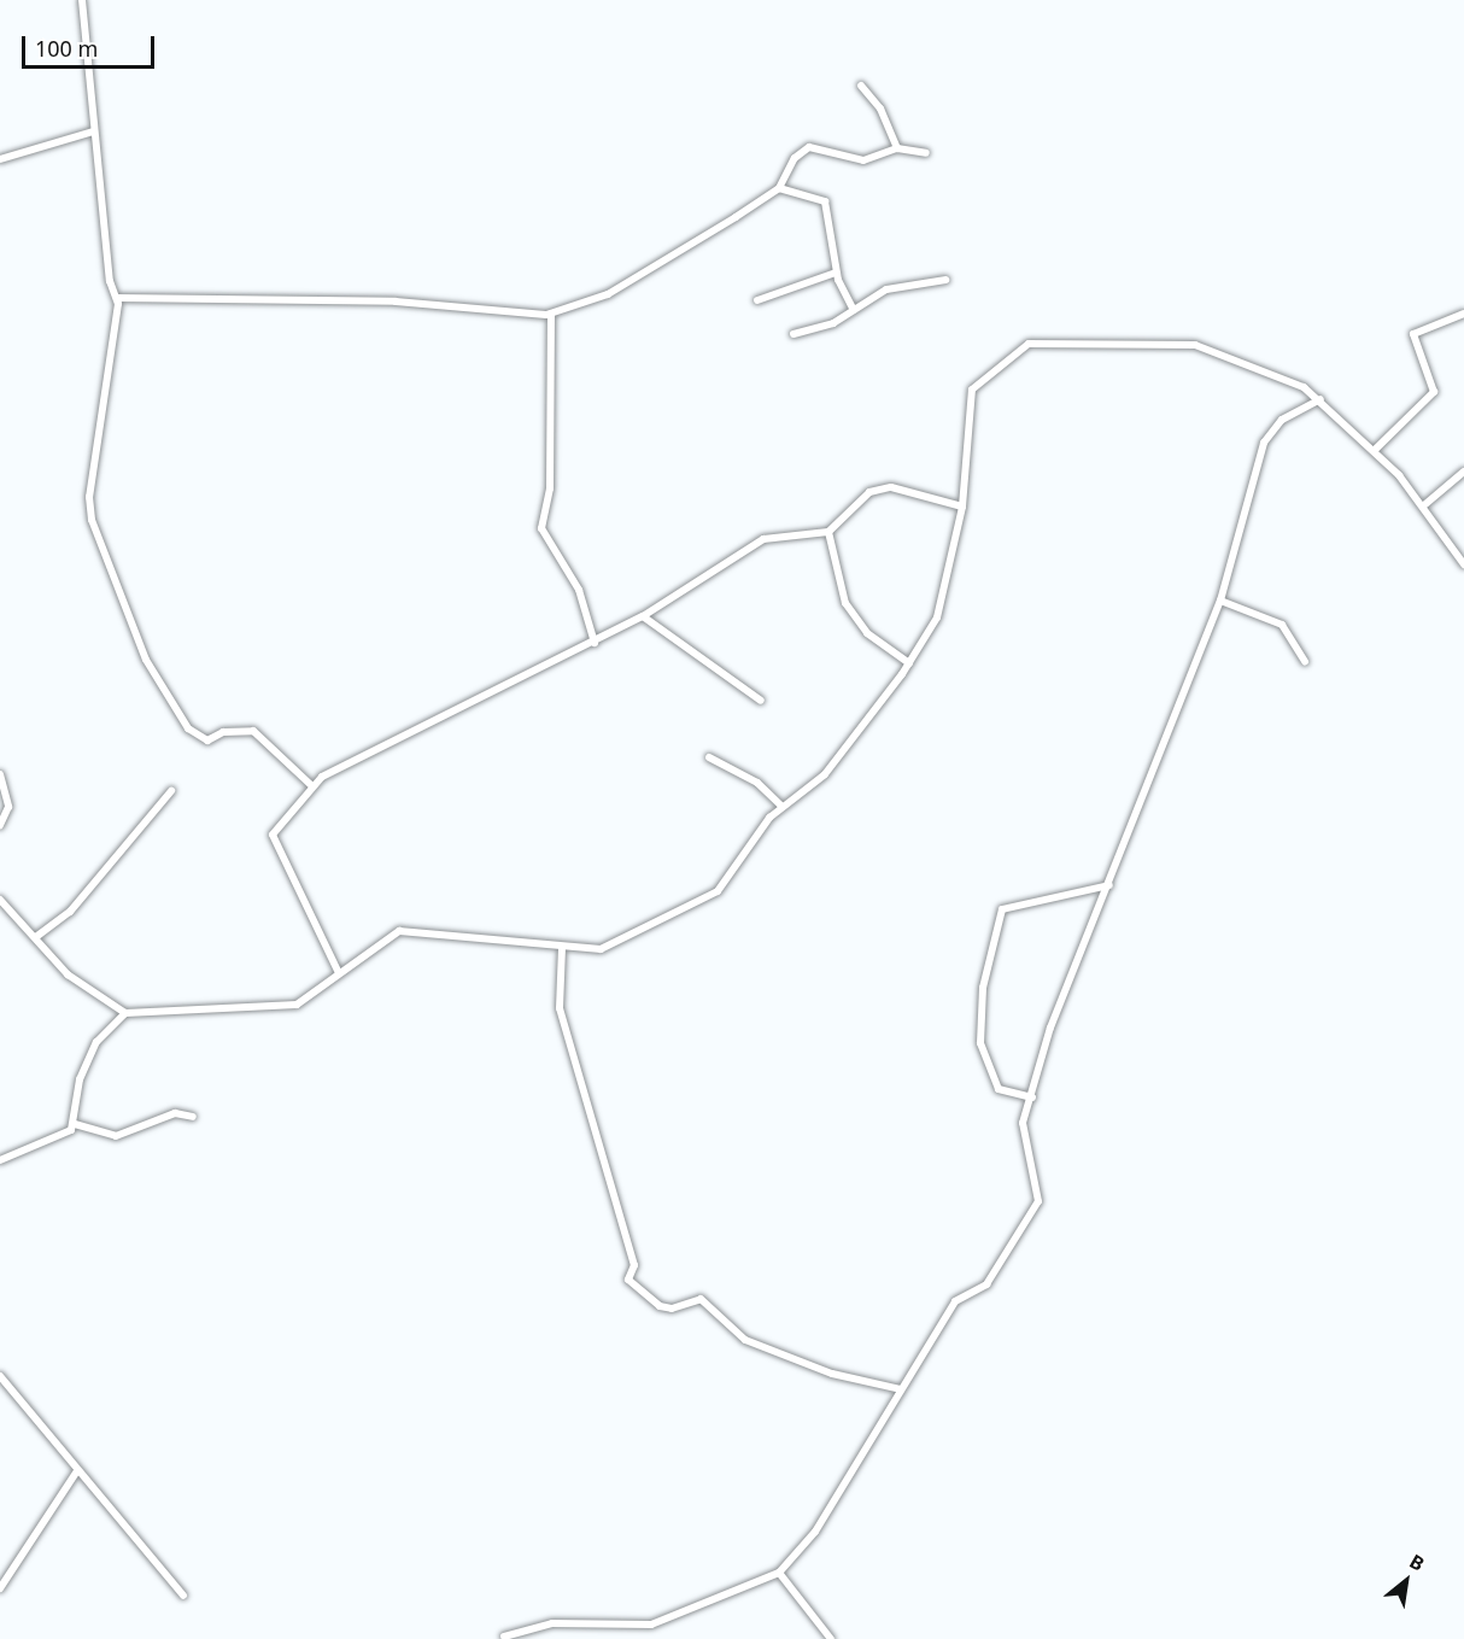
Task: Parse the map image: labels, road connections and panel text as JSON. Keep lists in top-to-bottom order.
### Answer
{
  "scale_bar": "100 m",
  "north": "top right"
}
